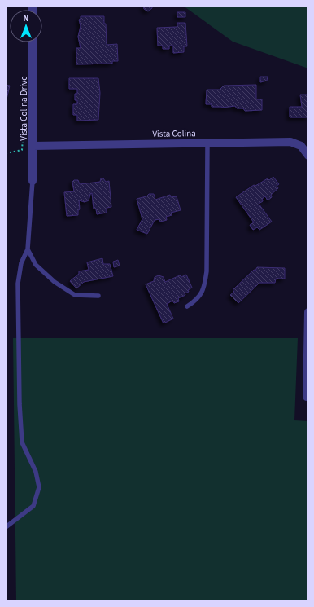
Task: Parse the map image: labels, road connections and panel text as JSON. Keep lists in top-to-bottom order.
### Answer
{
  "streets": {
    "street": ["Vista Colina Drive", "Vista Colina"]
  },
  "crossings": [
    ["Vista Colina Drive", "Vista Colina"]
  ],
  "north": "top"
}
